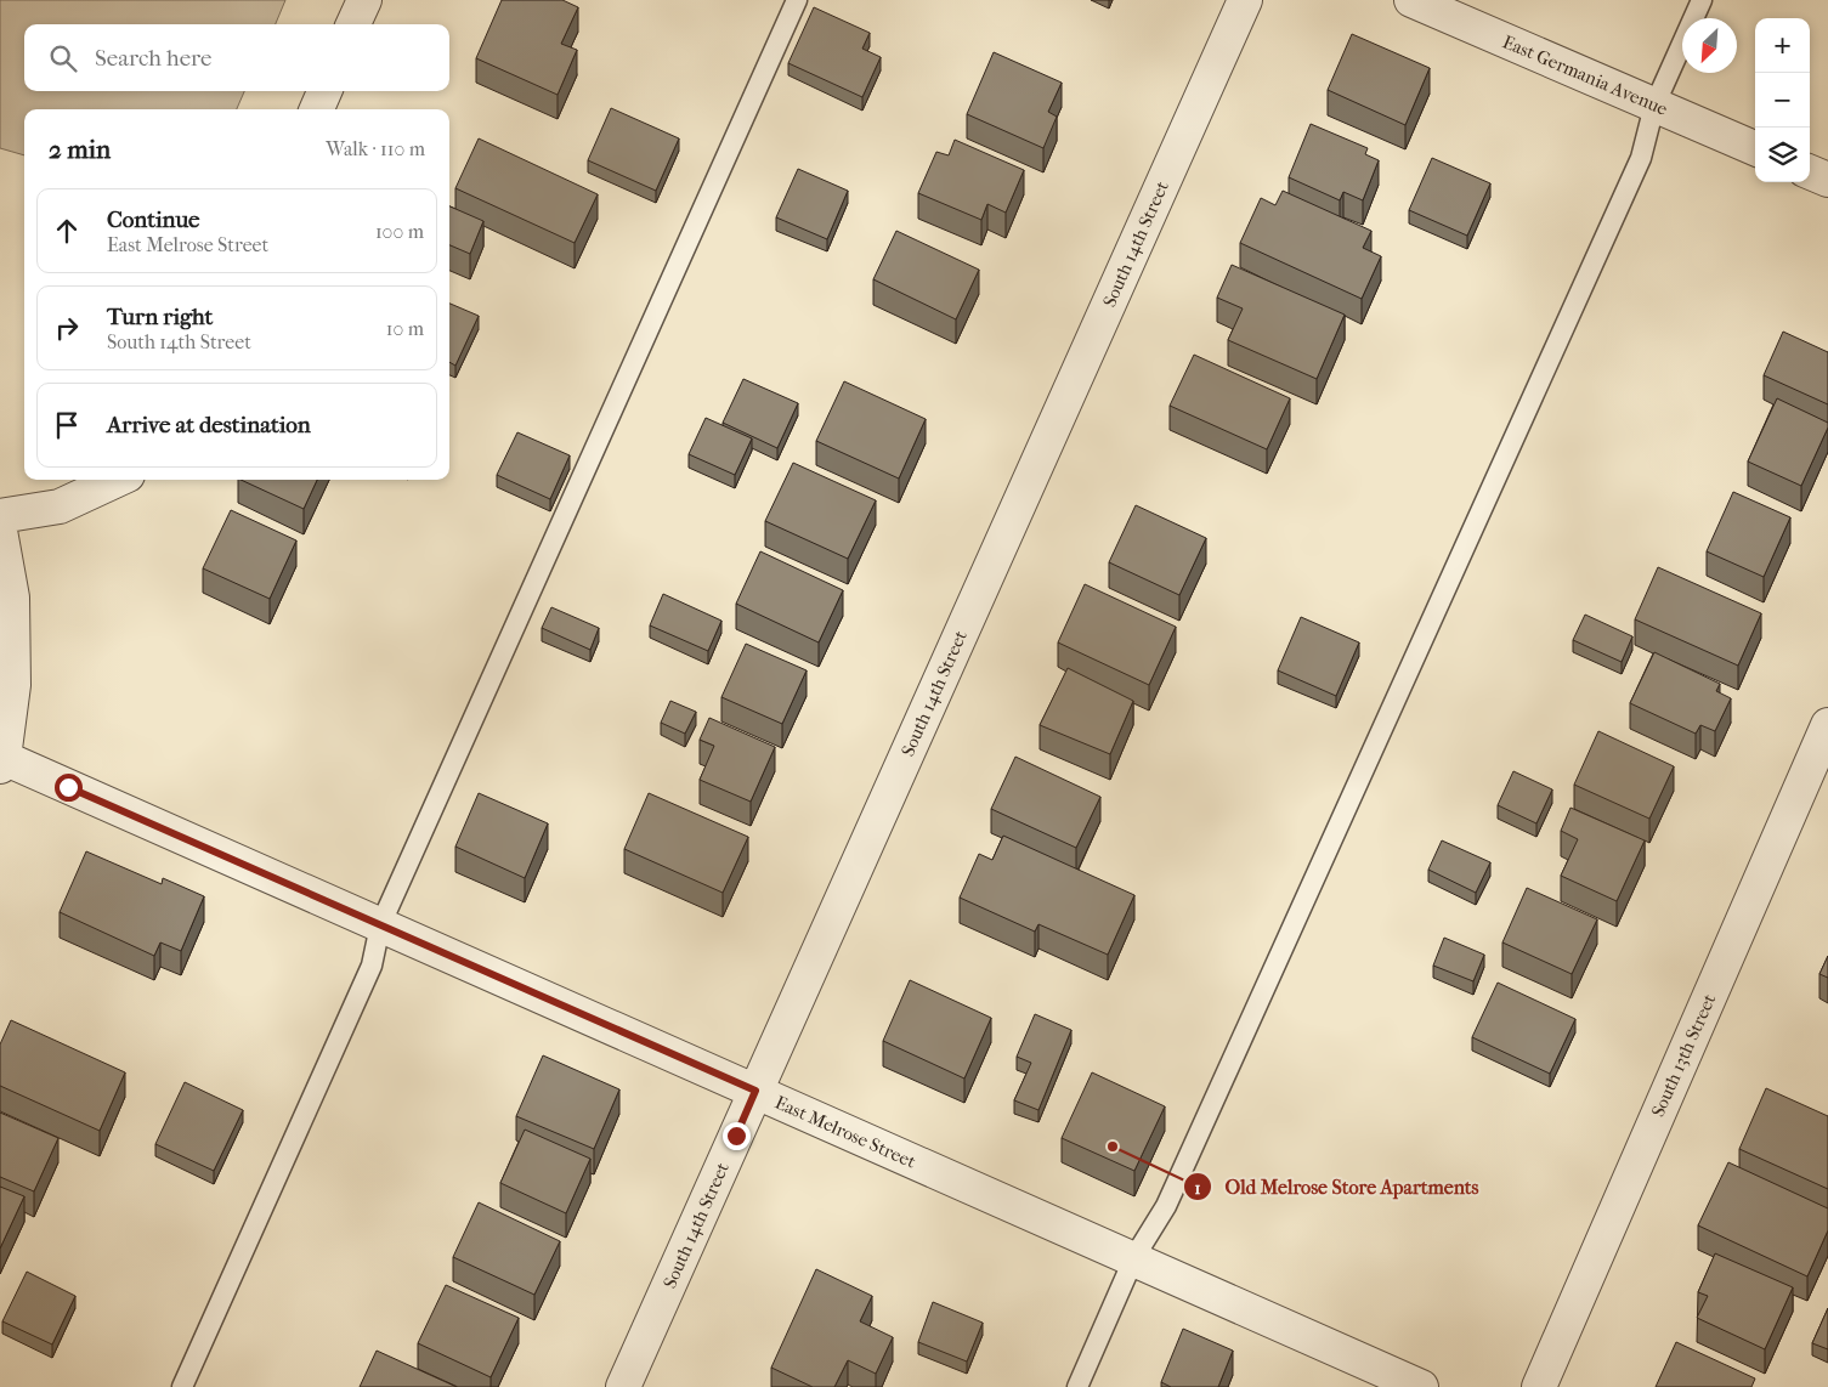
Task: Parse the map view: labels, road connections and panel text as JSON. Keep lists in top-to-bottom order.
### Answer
{
  "streets": {
    "street": [
      "East Germania Avenue",
      "South 14th Street",
      "South 13th Street",
      "East Melrose Street"
    ]
  },
  "crossings": [
    ["South 14th Street", "East Melrose Street"]
  ],
  "places": ["Old Melrose Store Apartments"],
  "north": "bottom left",
  "page": {
    "map_buttons": ["+", "−"],
    "search": "Search here",
    "heading": ["2 min", "Walk · 110 m"],
    "list": [
      ["Continue", "East Melrose Street", "100 m"],
      ["Turn right", "South 14th Street", "10 m"],
      "Arrive at destination"
    ]
  }
}
